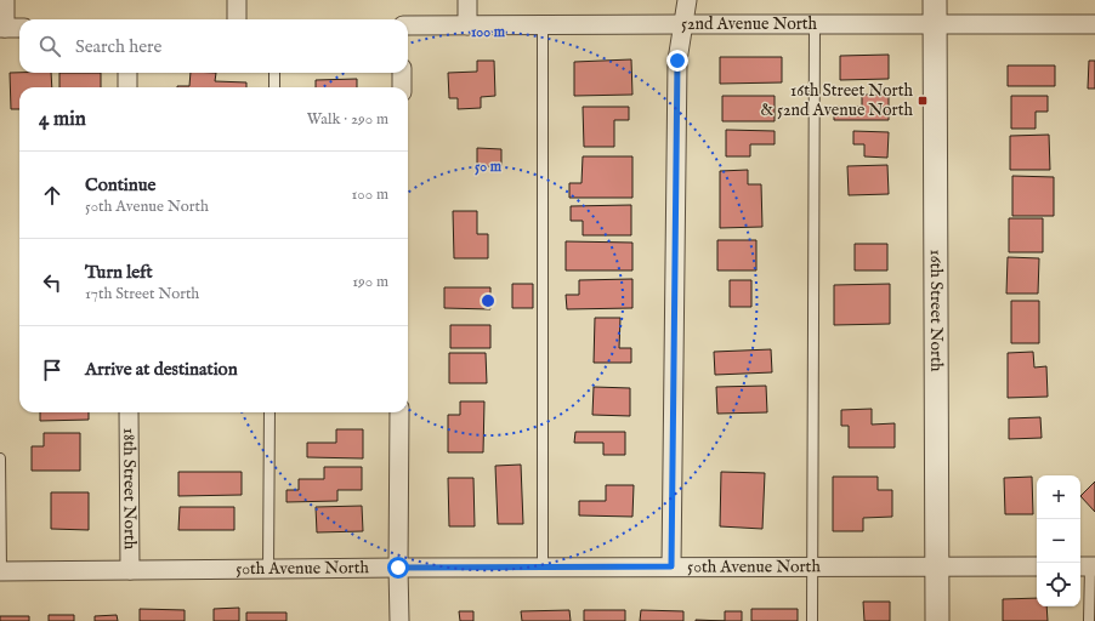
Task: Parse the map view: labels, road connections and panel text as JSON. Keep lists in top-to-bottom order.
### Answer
{
  "streets": {
    "street": [
      "52nd Avenue North",
      "16th Street North",
      "18th Street North",
      "50th Avenue North"
    ]
  },
  "crossings": [
    ["52nd Avenue North", "16th Street North"],
    ["16th Street North", "50th Avenue North"],
    ["18th Street North", "50th Avenue North"]
  ],
  "places": {
    "transit": ["16th Street North & 52nd Avenue North"]
  },
  "page": {
    "search": "Search here",
    "heading": ["4 min", "Walk · 290 m"],
    "list": [
      ["Continue", "50th Avenue North", "100 m"],
      ["Turn left", "17th Street North", "190 m"],
      "Arrive at destination"
    ],
    "map_buttons": ["+", "−"]
  },
  "rings": ["100 m", "50 m"]
}
